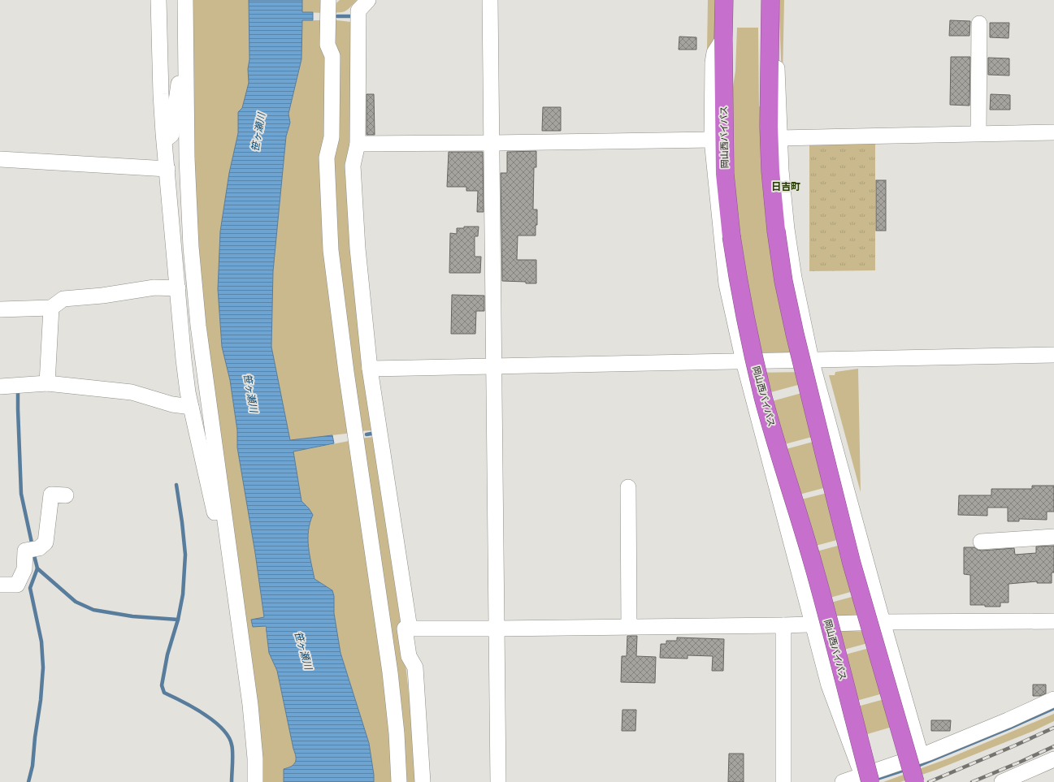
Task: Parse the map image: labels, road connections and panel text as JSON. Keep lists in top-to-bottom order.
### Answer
{
  "streets": {
    "highway": ["岡山西バイパス"]
  },
  "districts": ["日吉町"],
  "water": ["笹ヶ瀬川"]
}
